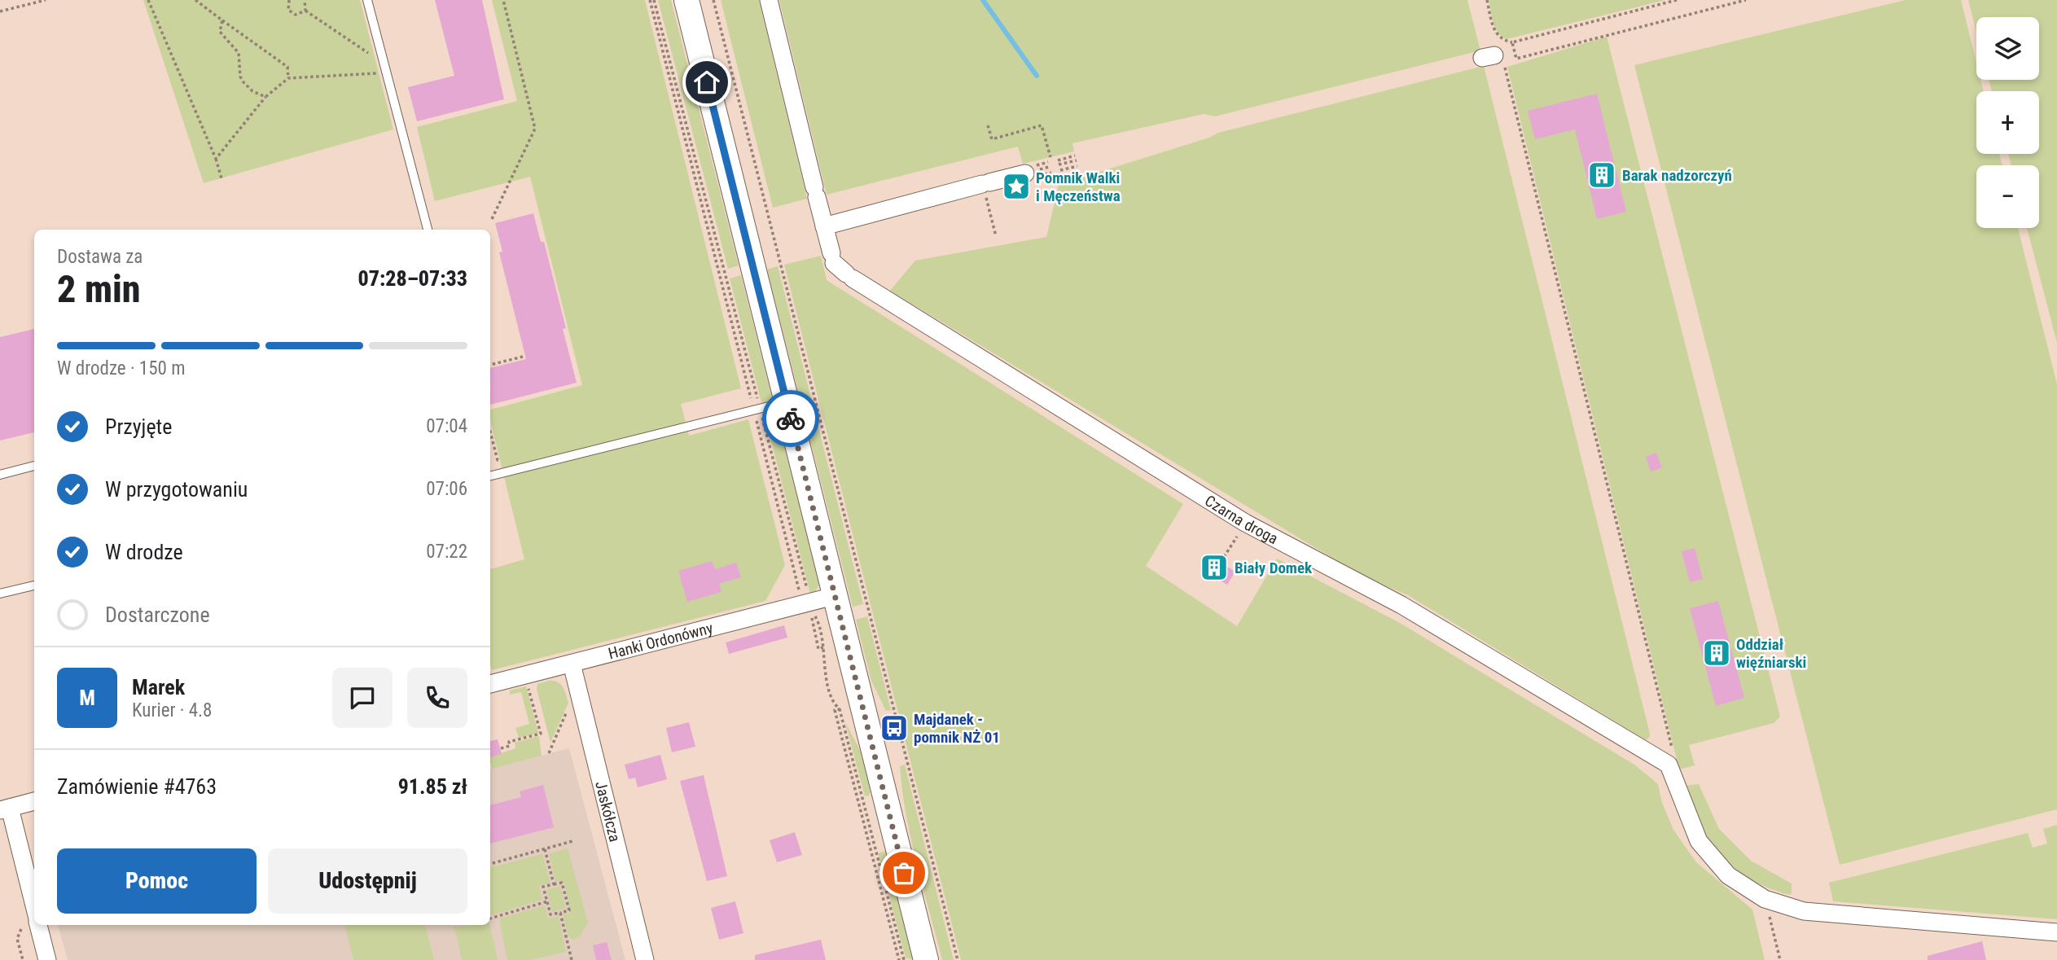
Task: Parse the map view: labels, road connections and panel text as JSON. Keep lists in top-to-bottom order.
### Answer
{
  "streets": {
    "street": ["Czarna droga", "Hanki Ordonówny", "Jaskółcza"]
  },
  "crossings": [
    ["Hanki Ordonówny", "Jaskółcza"]
  ],
  "places": {
    "building": ["Barak nadzorczyń", "Biały Domek", "Oddział więźniarski"],
    "place": ["Pomnik Walki i Męczeństwa"],
    "bus stop": ["Majdanek - pomnik NŻ 01"]
  },
  "page": {
    "map_buttons": ["+", "−"],
    "heading": ["2 min", "Dostawa za", "07:28–07:33"],
    "panel": [
      "Marek",
      "Kurier · 4.8",
      "Zamówienie #4763",
      "91.85 zł"
    ],
    "bar": "W drodze · 150 m",
    "list": [
      ["Przyjęte", "07:04"],
      ["W przygotowaniu", "07:06"],
      ["W drodze", "07:22"],
      "Dostarczone"
    ],
    "round": "M",
    "buttons": ["Pomoc", "Udostępnij"]
  }
}
